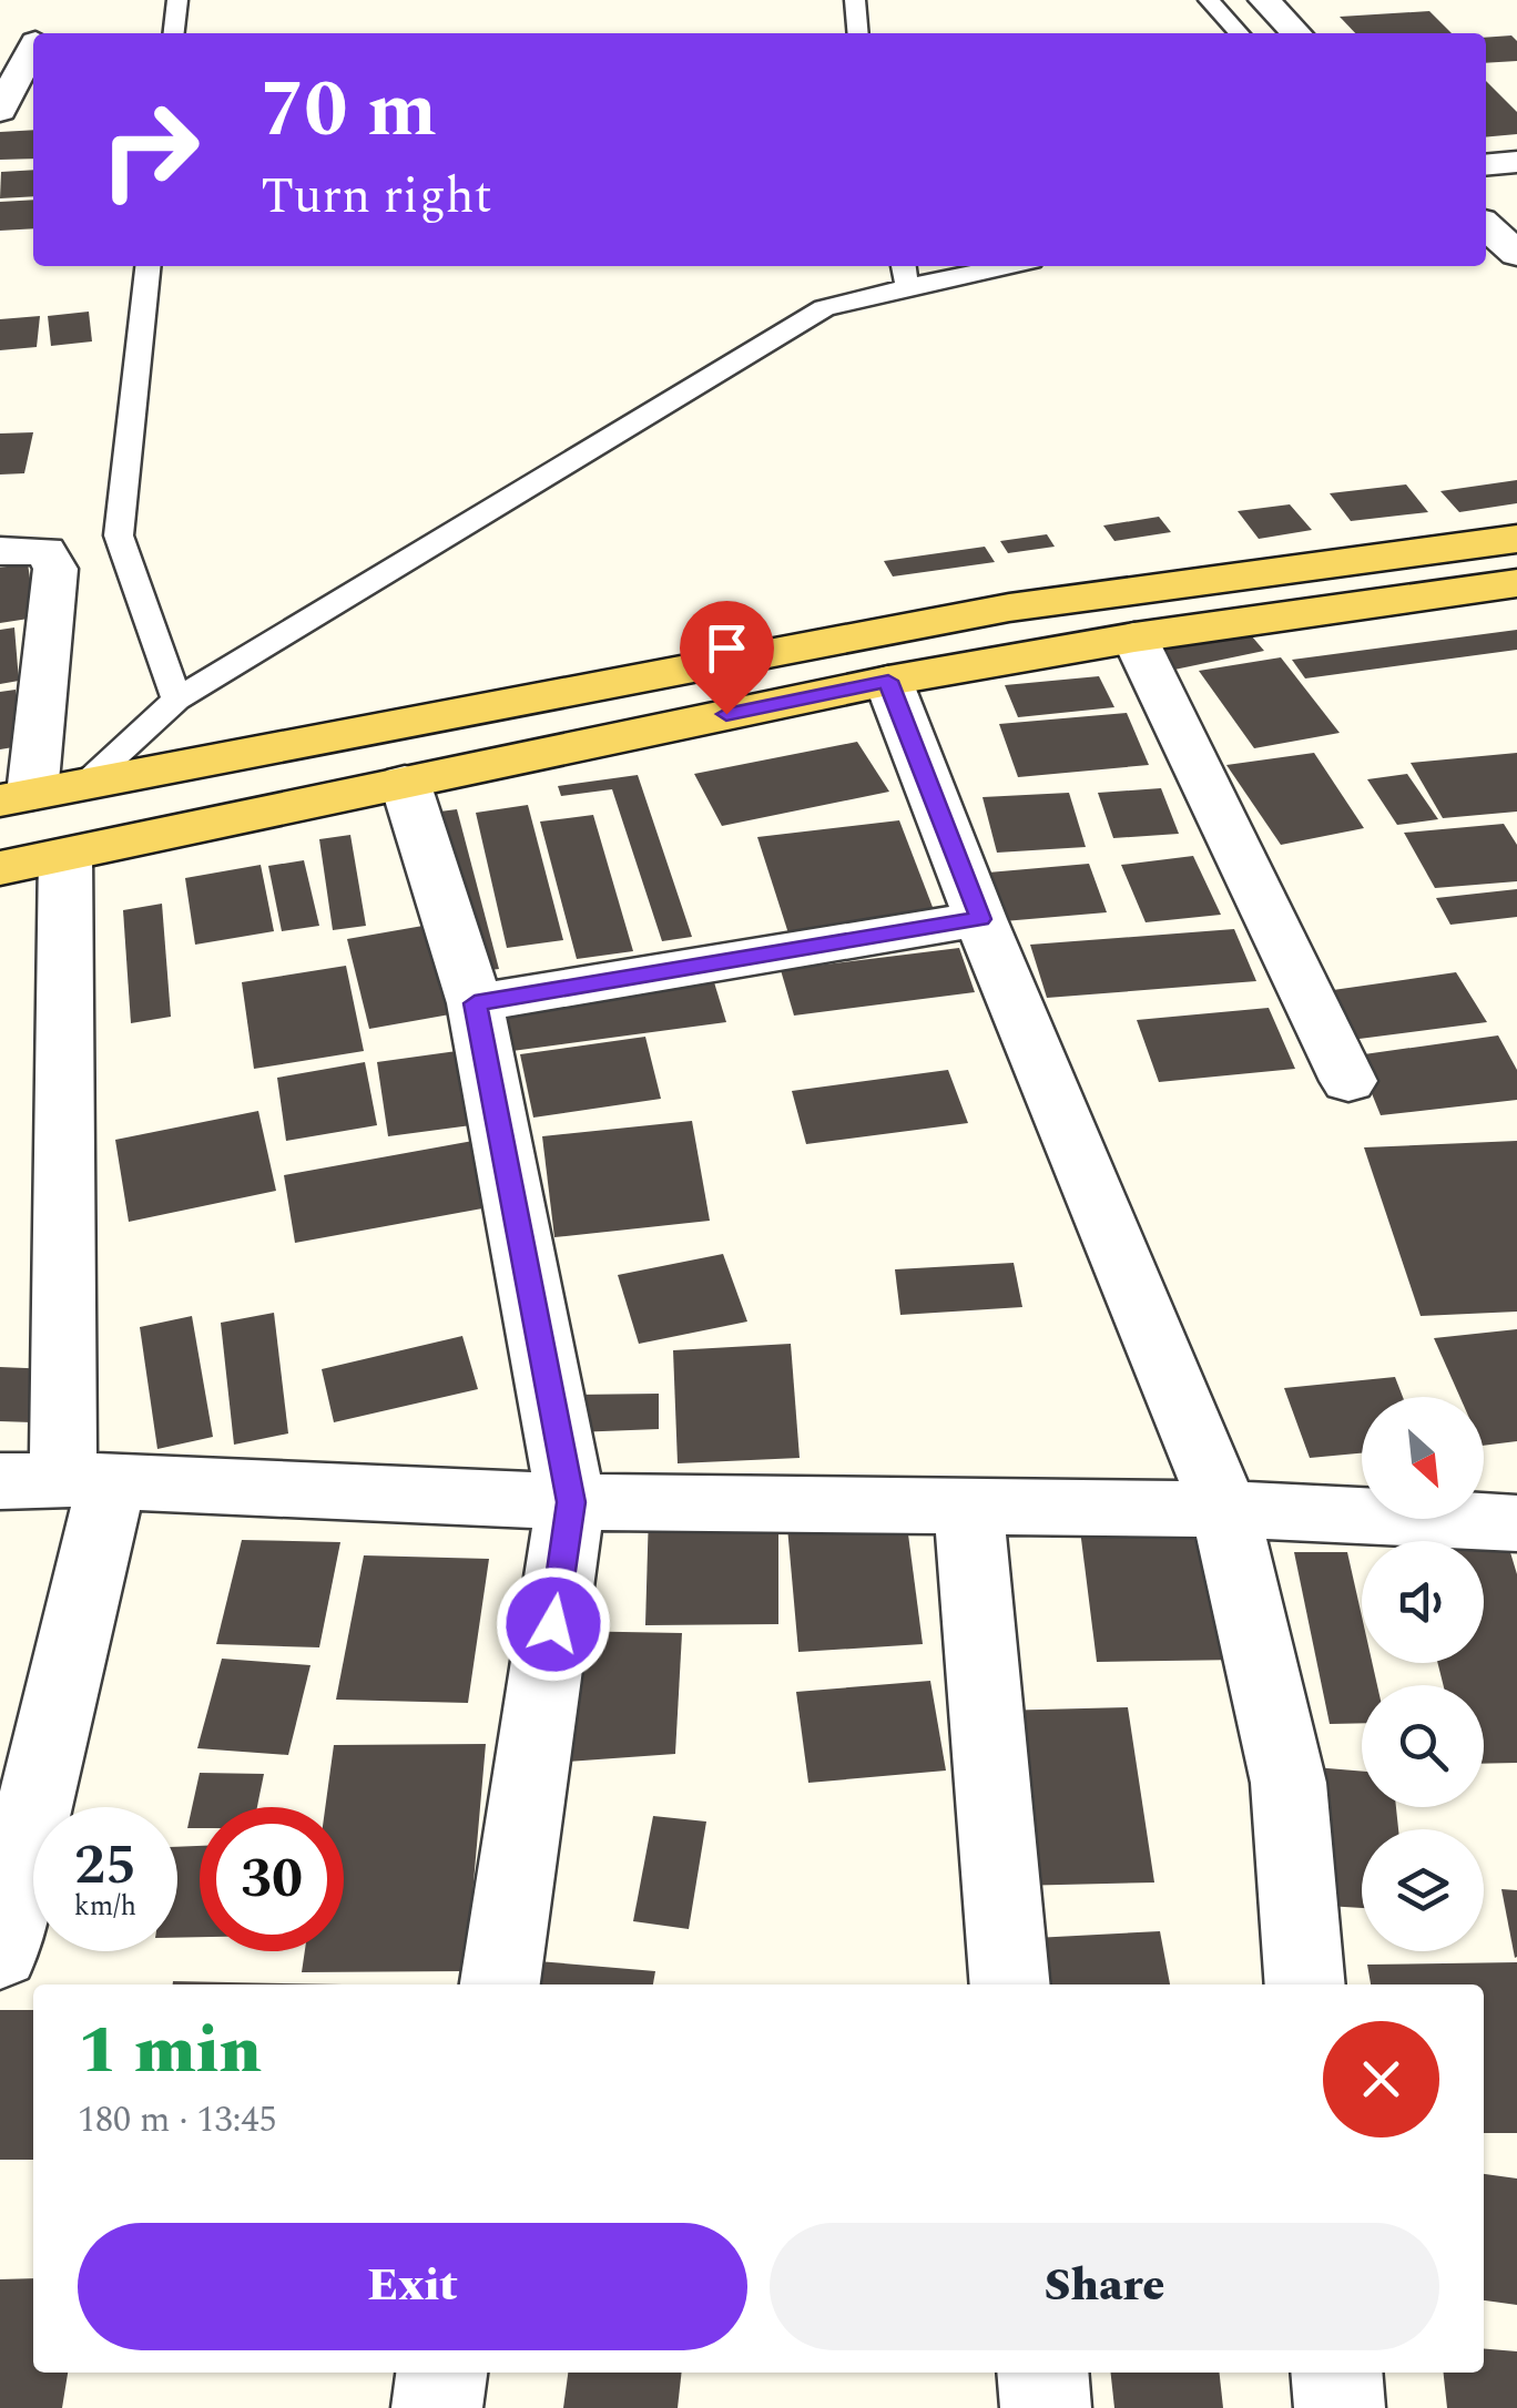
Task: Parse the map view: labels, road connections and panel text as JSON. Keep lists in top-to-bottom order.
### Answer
{
  "north": "bottom right",
  "page": {
    "turn": ["70 m", "Turn right"],
    "speed": "25 km/h",
    "limit": "30",
    "heading": ["1 min", "180 m · 13:45"],
    "buttons": ["Exit", "Share"]
  }
}
